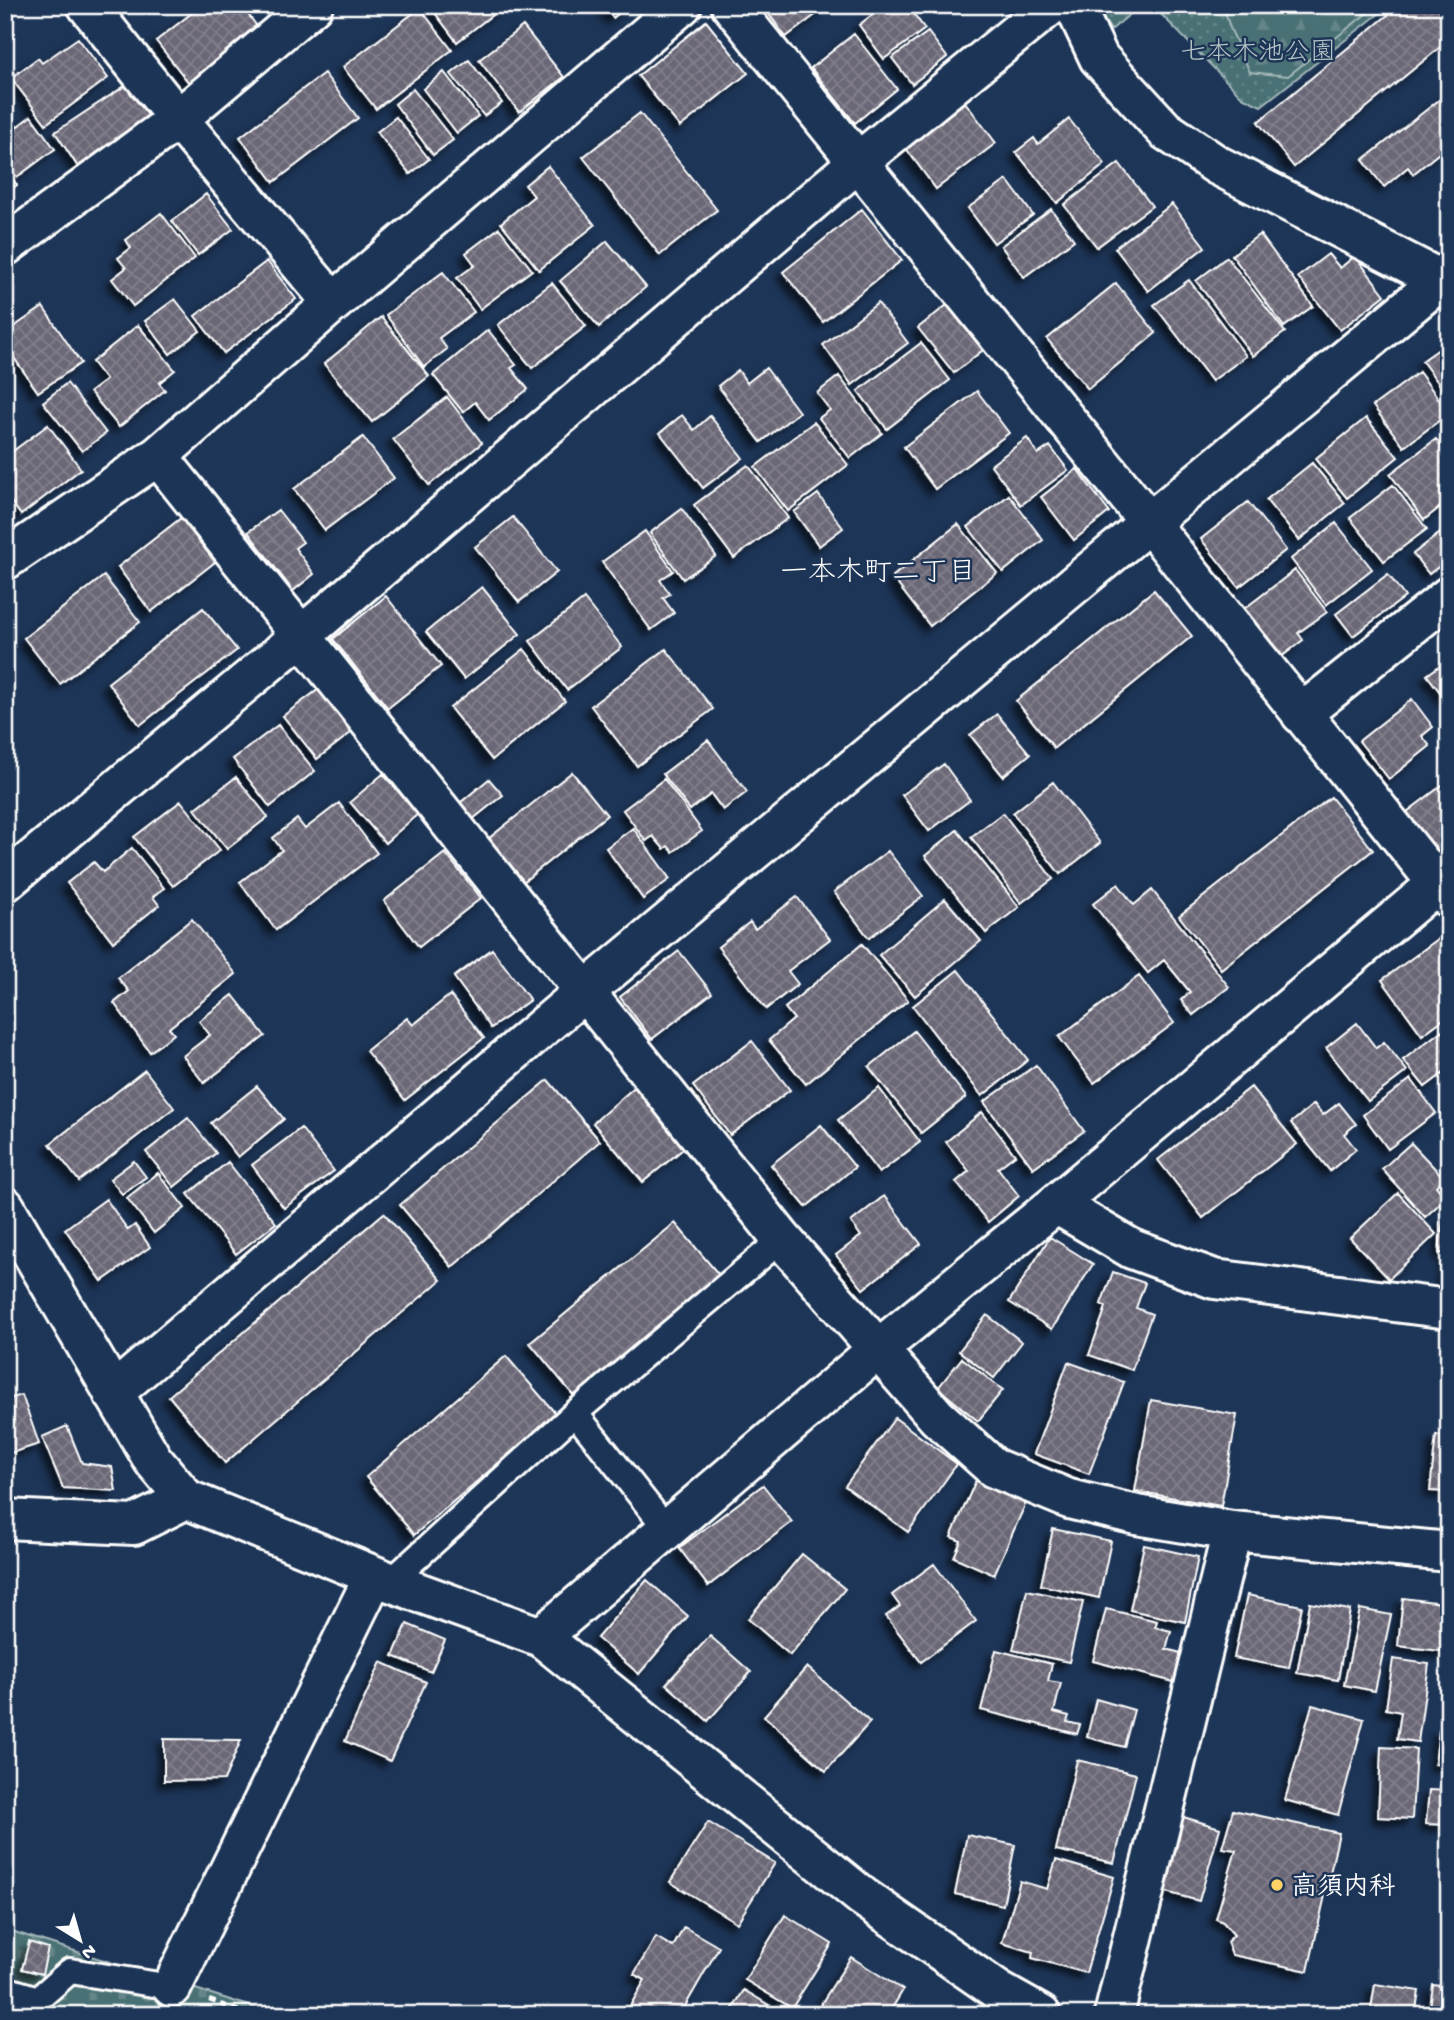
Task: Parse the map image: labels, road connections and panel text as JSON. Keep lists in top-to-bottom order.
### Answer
{
  "districts": ["一本木町二丁目"],
  "parks": ["七本木池公園"],
  "places": ["高須内科"],
  "north": "bottom right"
}
